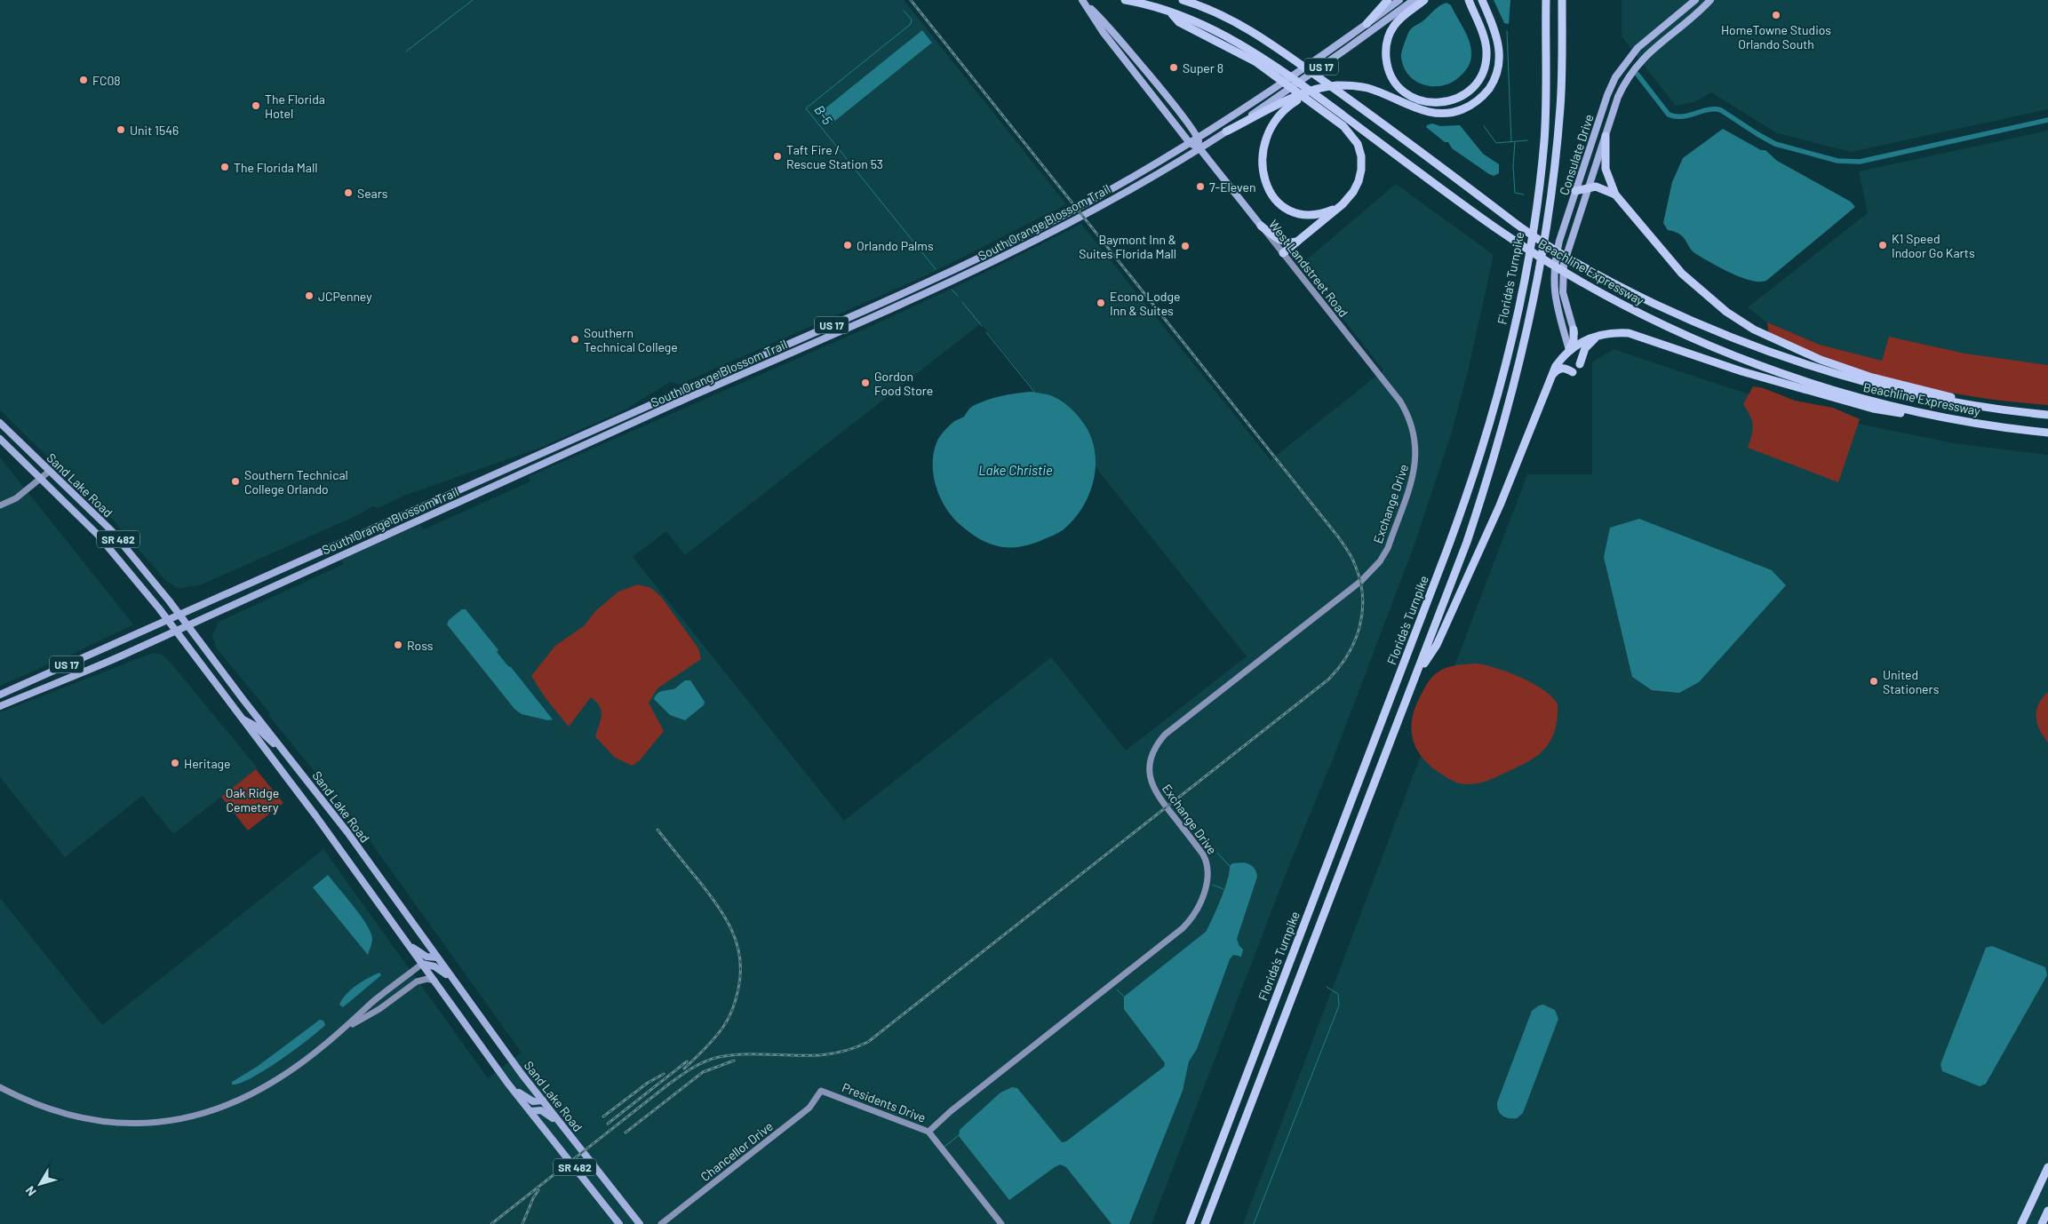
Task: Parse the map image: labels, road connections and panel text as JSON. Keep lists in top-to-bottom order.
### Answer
{
  "streets": {
    "highway": ["Beachline Expressway", "Florida's Turnpike"],
    "main road": [
      "US 17",
      "Consulate Drive",
      "South Orange Blossom Trail",
      "West Landstreet Road",
      "Sand Lake Road",
      "SR 482"
    ],
    "street": ["Exchange Drive", "Presidents Drive", "Chancellor Drive"]
  },
  "crossings": [
    ["South Orange Blossom Trail", "West Landstreet Road"],
    ["South Orange Blossom Trail", "Sand Lake Road"],
    ["West Landstreet Road", "Exchange Drive"],
    ["Exchange Drive", "Presidents Drive"],
    ["Presidents Drive", "Chancellor Drive"]
  ],
  "water": ["B-5", "Lake Christie"],
  "parks": ["Oak Ridge Cemetery"],
  "places": [
    "HomeTowne Studios Orlando South",
    "Super 8",
    "FC08",
    "The Florida Hotel",
    "Unit 1546",
    "Taft Fire / Rescue Station 53",
    "The Florida Mall",
    "7-Eleven",
    "Sears",
    "Orlando Palms",
    "K1 Speed Indoor Go Karts",
    "Baymont Inn & Suites Florida Mall",
    "JCPenney",
    "Econo Lodge Inn & Suites",
    "Southern Technical College",
    "Gordon Food Store",
    "Southern Technical College Orlando",
    "Ross",
    "United Stationers",
    "Heritage"
  ],
  "north": "bottom left"
}
